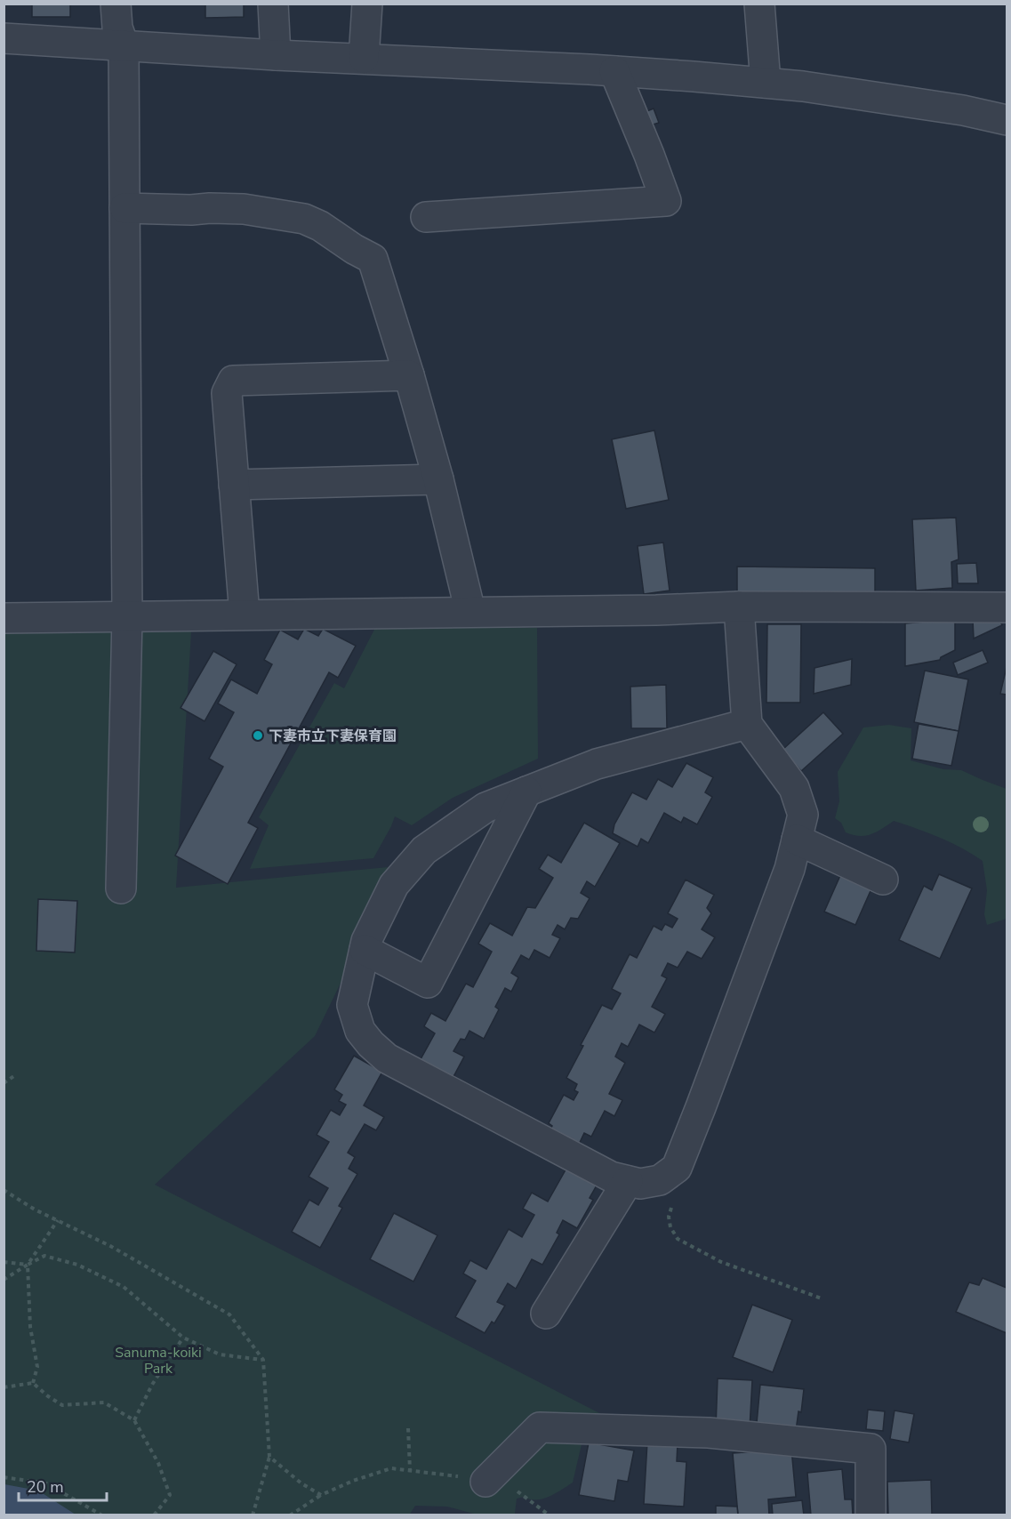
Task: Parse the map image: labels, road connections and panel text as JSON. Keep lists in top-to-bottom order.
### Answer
{
  "parks": ["Sanuma-koiki Park"],
  "places": ["下妻市立下妻保育園"],
  "scale_bar": "20 m"
}
